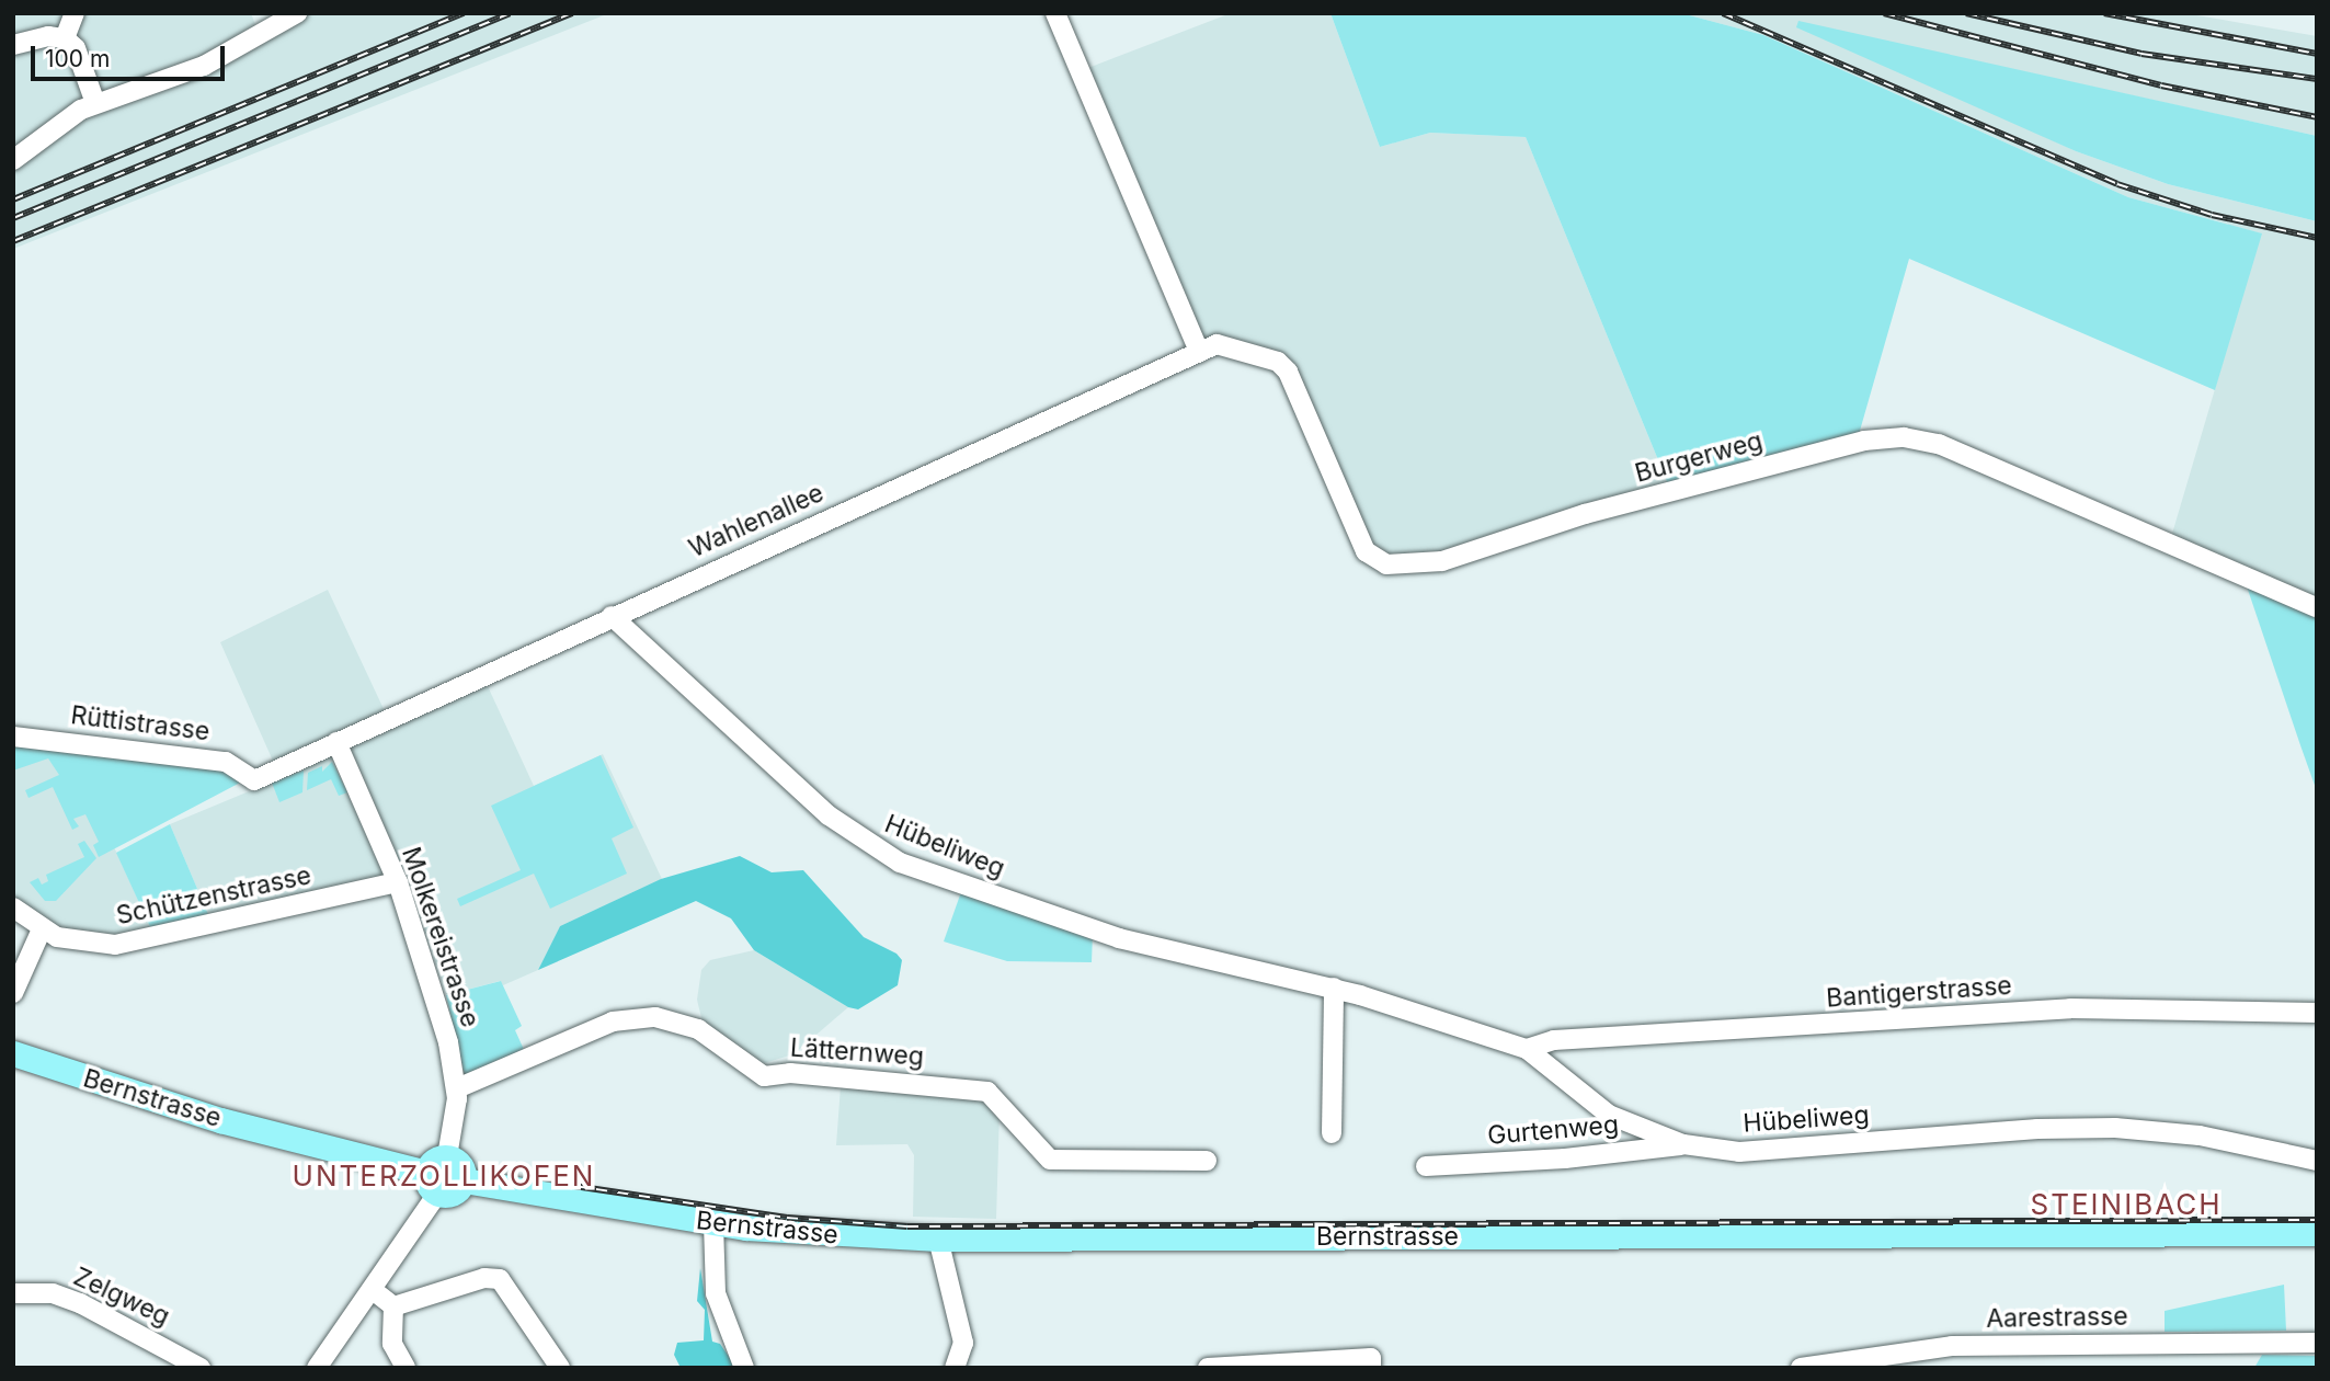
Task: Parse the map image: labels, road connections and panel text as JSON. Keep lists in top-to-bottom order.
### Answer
{
  "streets": {
    "main road": ["Bernstrasse"],
    "street": [
      "Burgerweg",
      "Wahlenallee",
      "Rüttistrasse",
      "Hübeliweg",
      "Schützenstrasse",
      "Molkereistrasse",
      "Bantigerstrasse",
      "Lätternweg",
      "Gurtenweg",
      "Zelgweg",
      "Aarestrasse"
    ]
  },
  "crossings": [
    ["Burgerweg", "Wahlenallee"],
    ["Wahlenallee", "Rüttistrasse"],
    ["Wahlenallee", "Hübeliweg"],
    ["Wahlenallee", "Molkereistrasse"],
    ["Hübeliweg", "Bantigerstrasse"],
    ["Hübeliweg", "Gurtenweg"],
    ["Schützenstrasse", "Molkereistrasse"],
    ["Molkereistrasse", "Lätternweg"],
    ["Molkereistrasse", "Bernstrasse"]
  ],
  "districts": ["UNTERZOLLIKOFEN", "STEINIBACH"],
  "scale_bar": "100 m"
}
